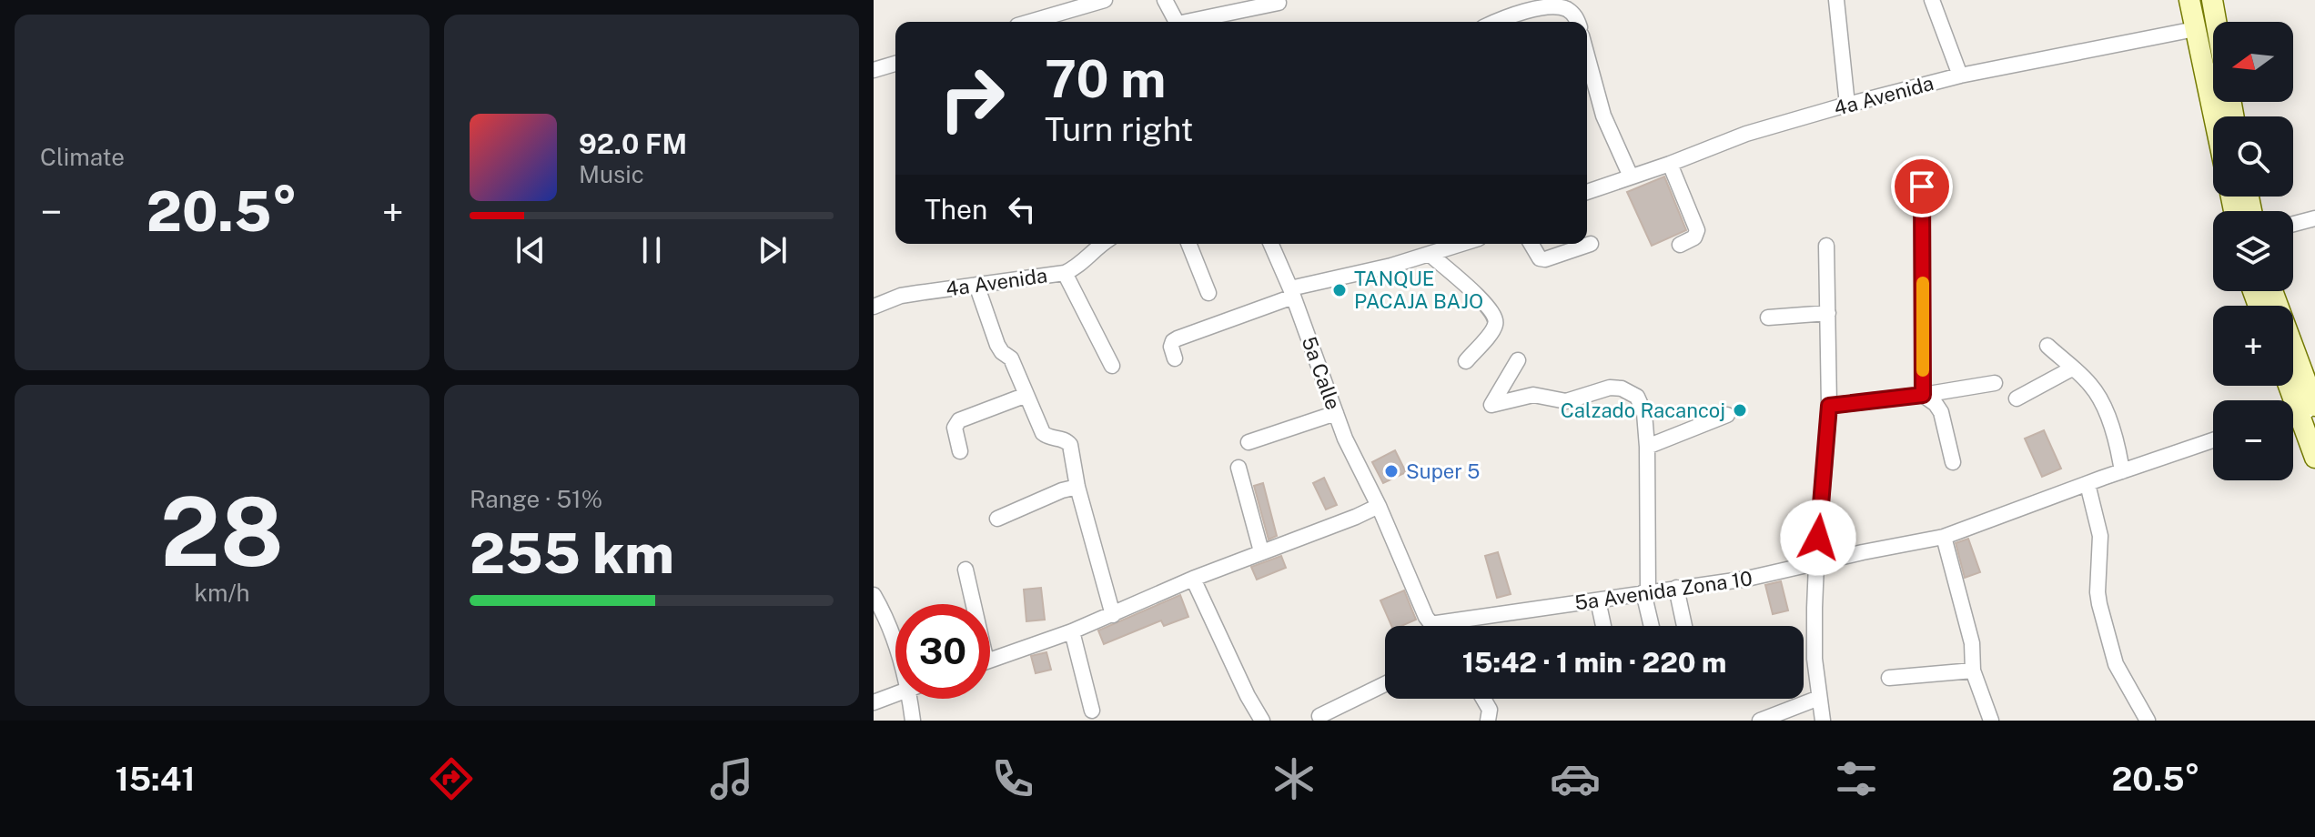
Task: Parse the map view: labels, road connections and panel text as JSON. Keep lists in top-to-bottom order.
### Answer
{
  "streets": {
    "street": ["4a Avenida", "5a Calle", "5a Avenida Zona 10"]
  },
  "crossings": [
    ["5a Calle", "5a Avenida Zona 10"]
  ],
  "places": ["TANQUE PACAJA BAJO", "Calzado Racancoj", "Super 5"],
  "north": "left",
  "page": {
    "tile": [
      "Climate",
      ["28", "km/h"],
      ["Range · 51%", "255 km"]
    ],
    "map_buttons": ["+", "−"],
    "turn": ["70 m", "Turn right"],
    "song": ["92.0 FM", "Music"],
    "then": "Then",
    "heat": ["−", "20.5°", "+"],
    "limit": "30",
    "trip": "15:42 · 1 min · 220 m",
    "tabs": ["15:41", "20.5°"]
  }
}
